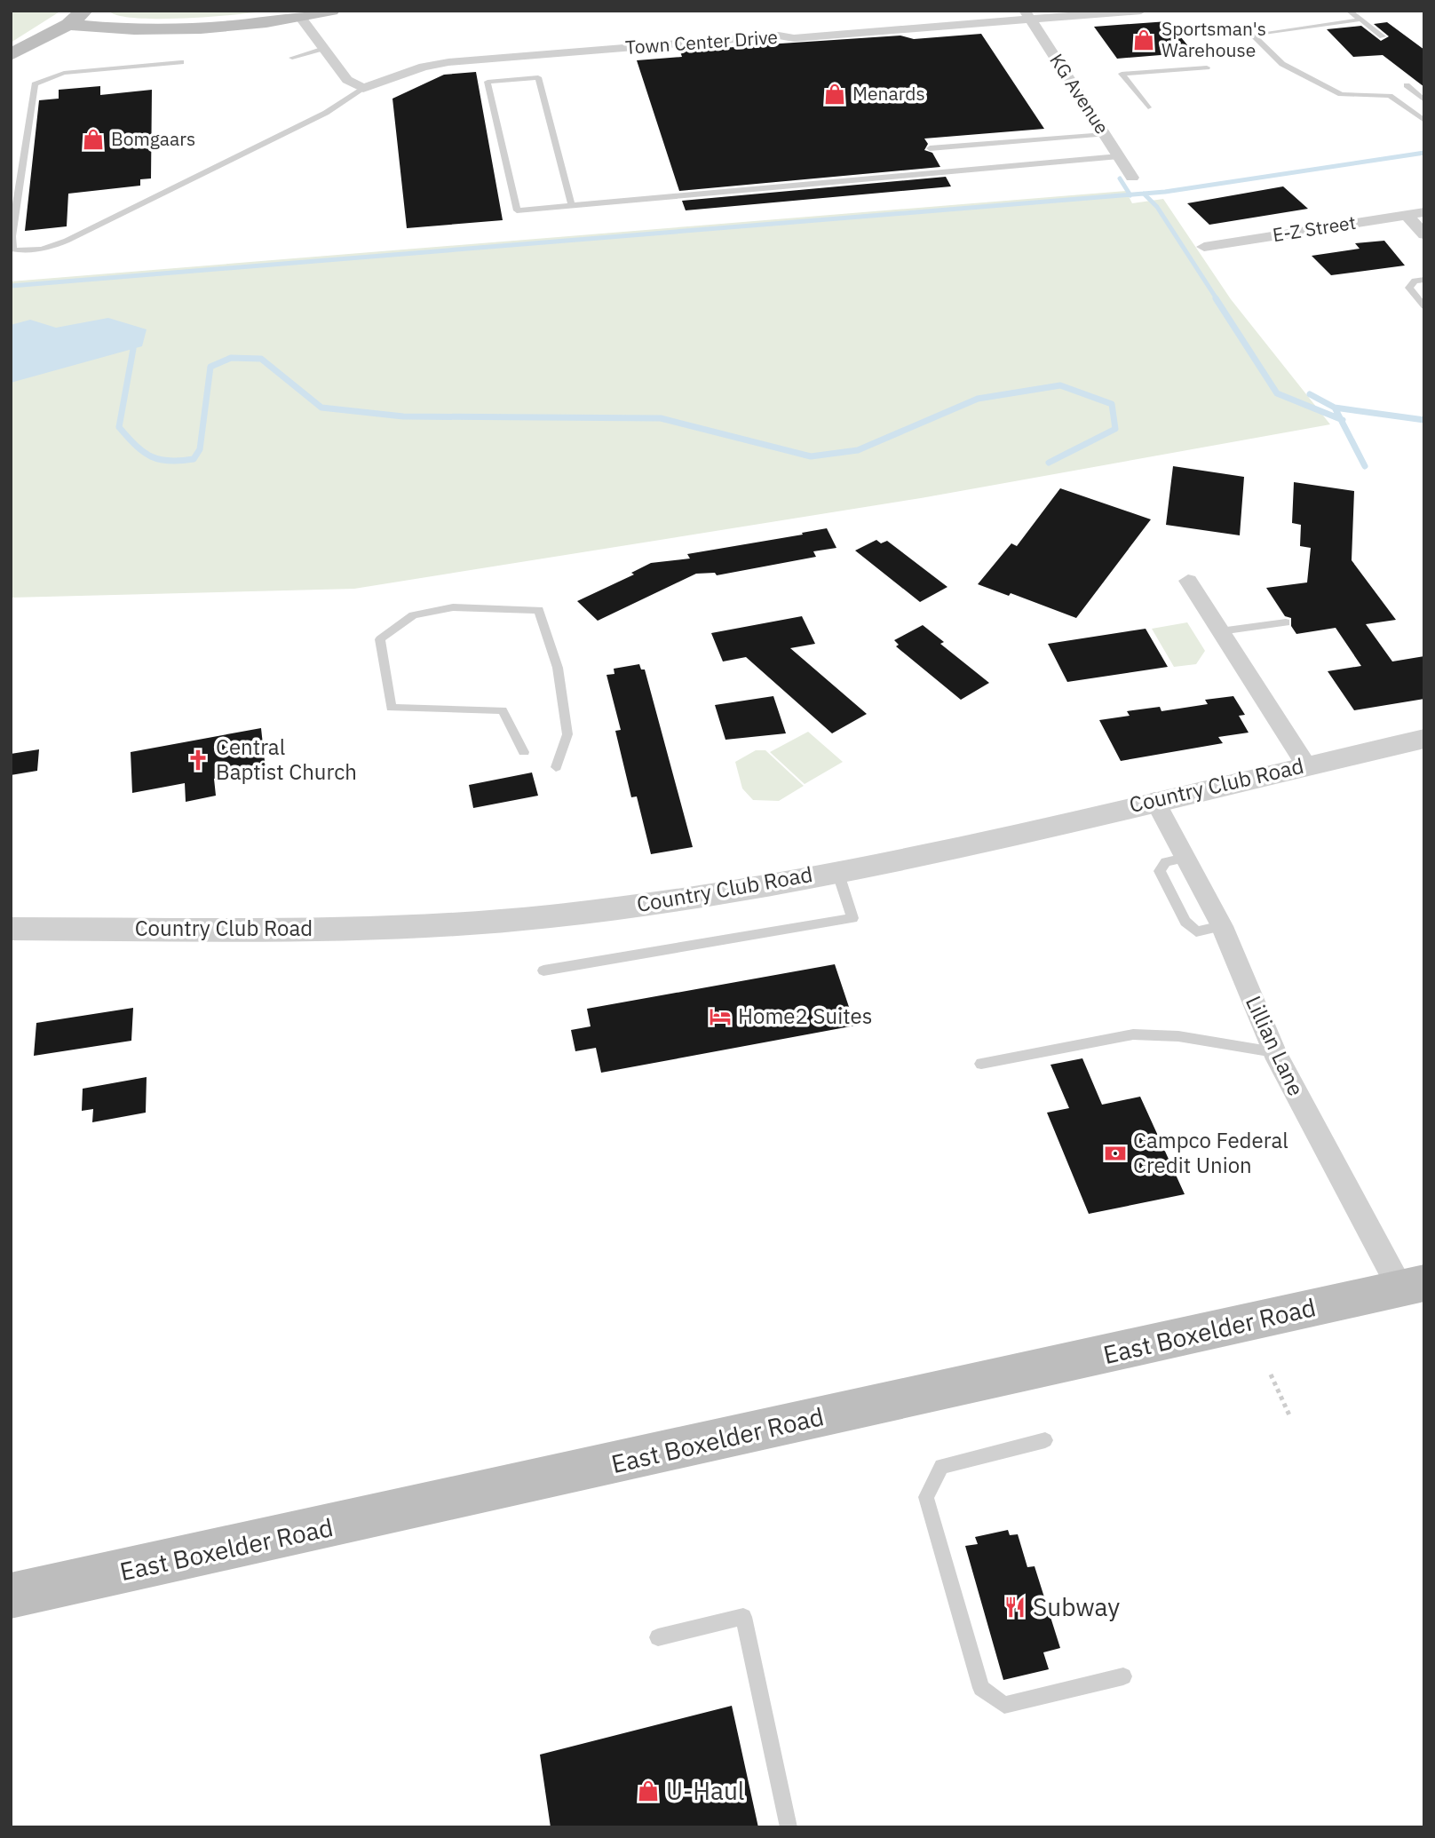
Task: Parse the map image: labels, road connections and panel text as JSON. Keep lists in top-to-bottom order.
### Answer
{
  "streets": {
    "main road": ["East Boxelder Road"],
    "street": [
      "Town Center Drive",
      "KG Avenue",
      "E-Z Street",
      "Country Club Road",
      "Lillian Lane"
    ]
  },
  "crossings": [
    ["Town Center Drive", "KG Avenue"],
    ["Country Club Road", "Lillian Lane"],
    ["Lillian Lane", "East Boxelder Road"]
  ],
  "places": {
    "shop": [
      "Sportsman's Warehouse",
      "Menards",
      "Bomgaars",
      "U-Haul"
    ],
    "church": ["Central Baptist Church"],
    "hotel": ["Home2 Suites"],
    "bank": ["Campco Federal Credit Union"],
    "restaurant": ["Subway"]
  }
}
